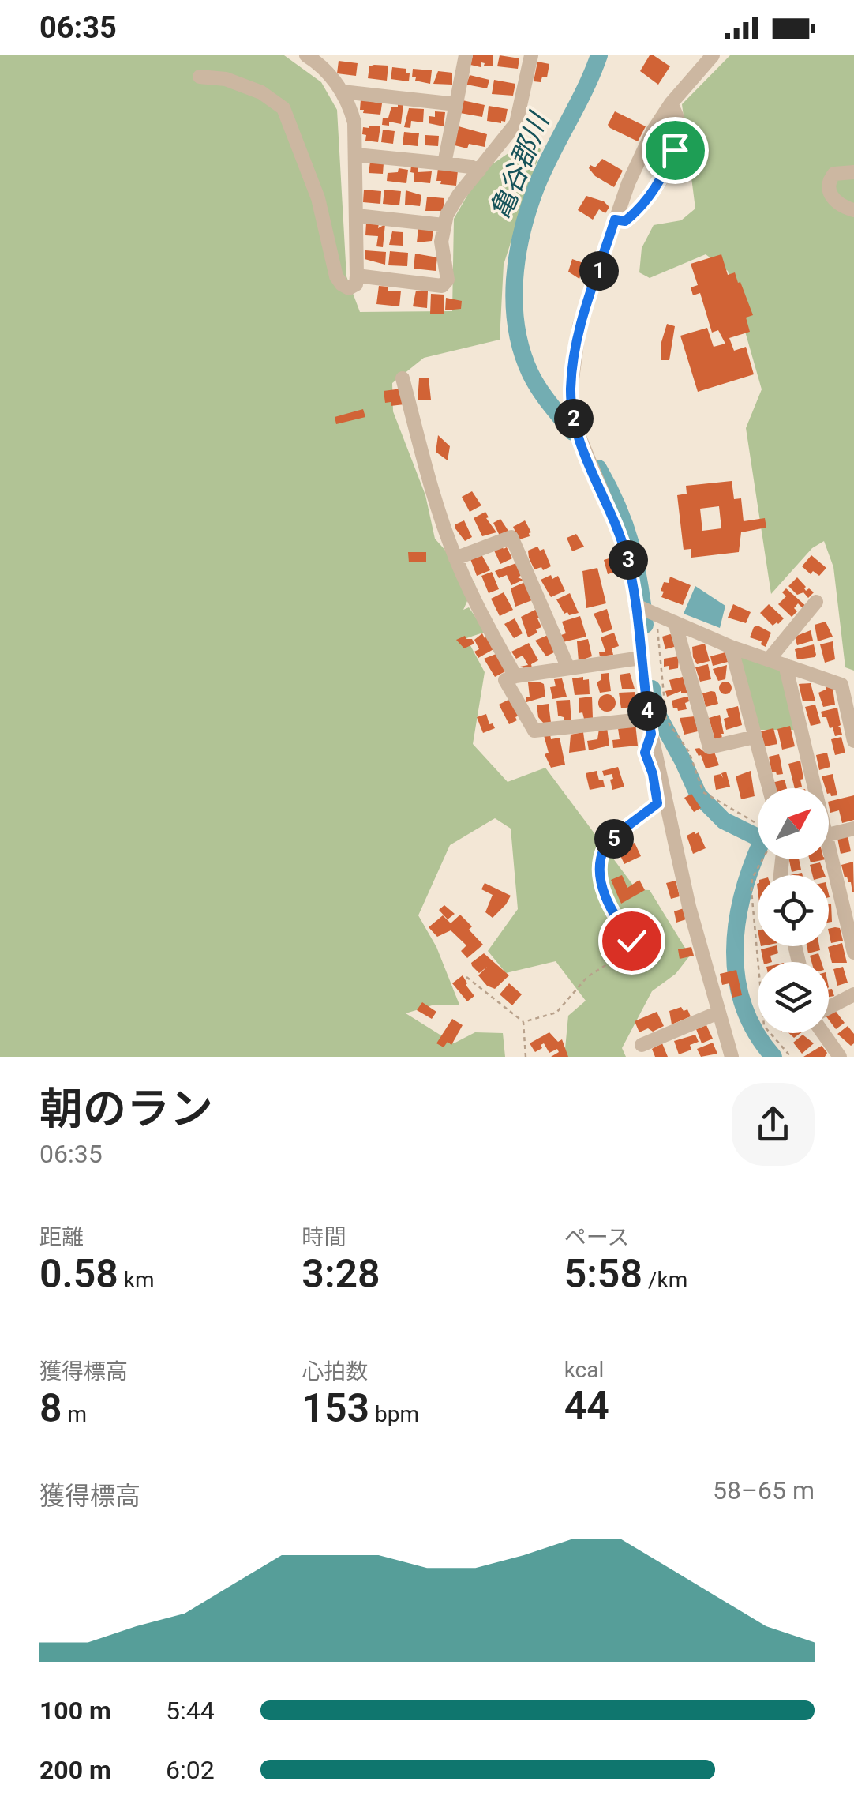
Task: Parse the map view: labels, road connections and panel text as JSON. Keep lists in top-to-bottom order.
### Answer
{
  "water": ["亀谷郡川"],
  "north": "top right",
  "page": {
    "status": "06:35",
    "pins": [
      "1",
      "2",
      "3",
      "4",
      "5"
    ],
    "heading": ["朝のラン", "06:35"],
    "stats": [
      ["距離", "0.58 km"],
      ["時間", "3:28"],
      ["ペース", "5:58 /km"],
      ["獲得標高", "8 m"],
      ["心拍数", "153 bpm"],
      ["kcal", "44"]
    ],
    "chart": ["獲得標高", "58–65 m"],
    "list": [
      {
        "name": "100 m",
        "note": "5:44"
      },
      {
        "name": "200 m",
        "note": "6:02"
      }
    ]
  }
}
